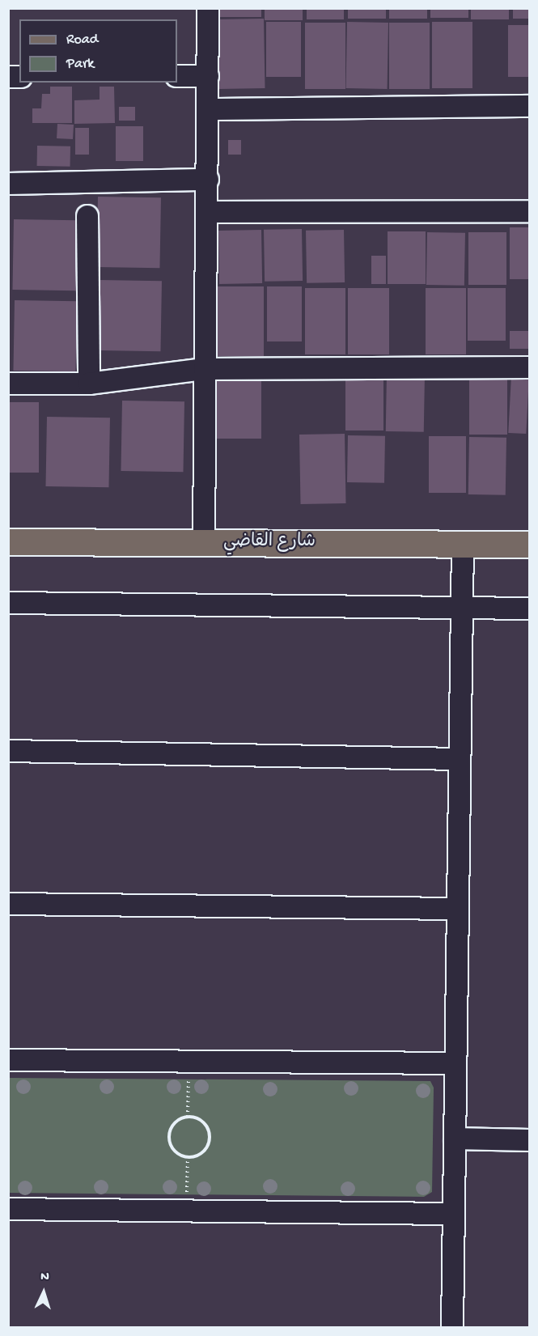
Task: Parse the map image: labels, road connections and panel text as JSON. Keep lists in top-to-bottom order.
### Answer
{
  "streets": {
    "main road": ["شارع القاضي"]
  },
  "legend": ["Road", "Park"],
  "north": "top"
}
